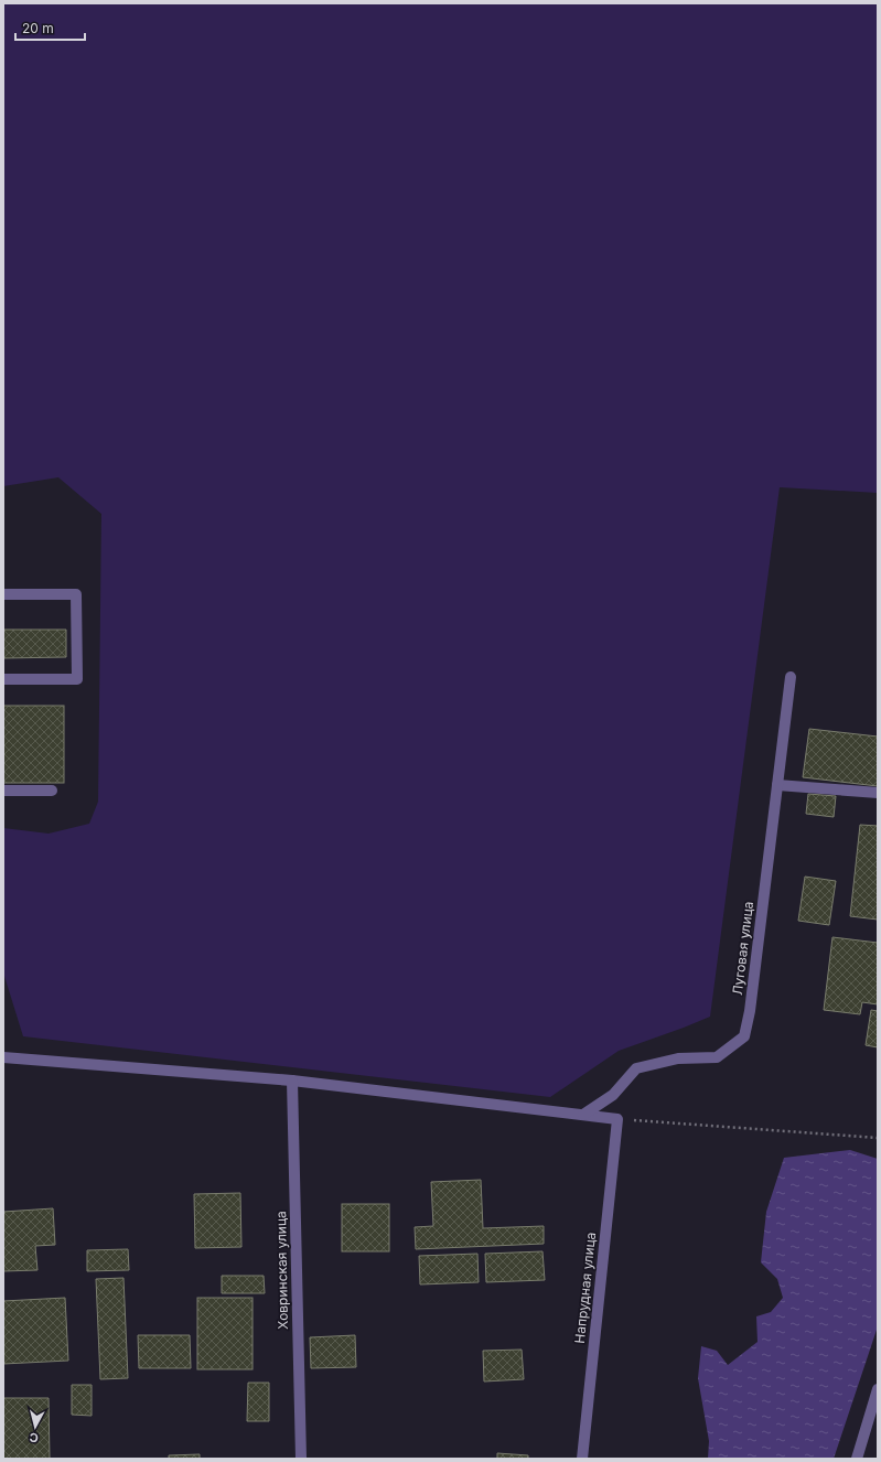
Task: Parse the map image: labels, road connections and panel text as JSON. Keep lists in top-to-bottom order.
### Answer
{
  "streets": {
    "street": ["Луговая улица", "Ховринская улица", "Напрудная улица"]
  },
  "scale_bar": "20 m",
  "north": "bottom"
}
